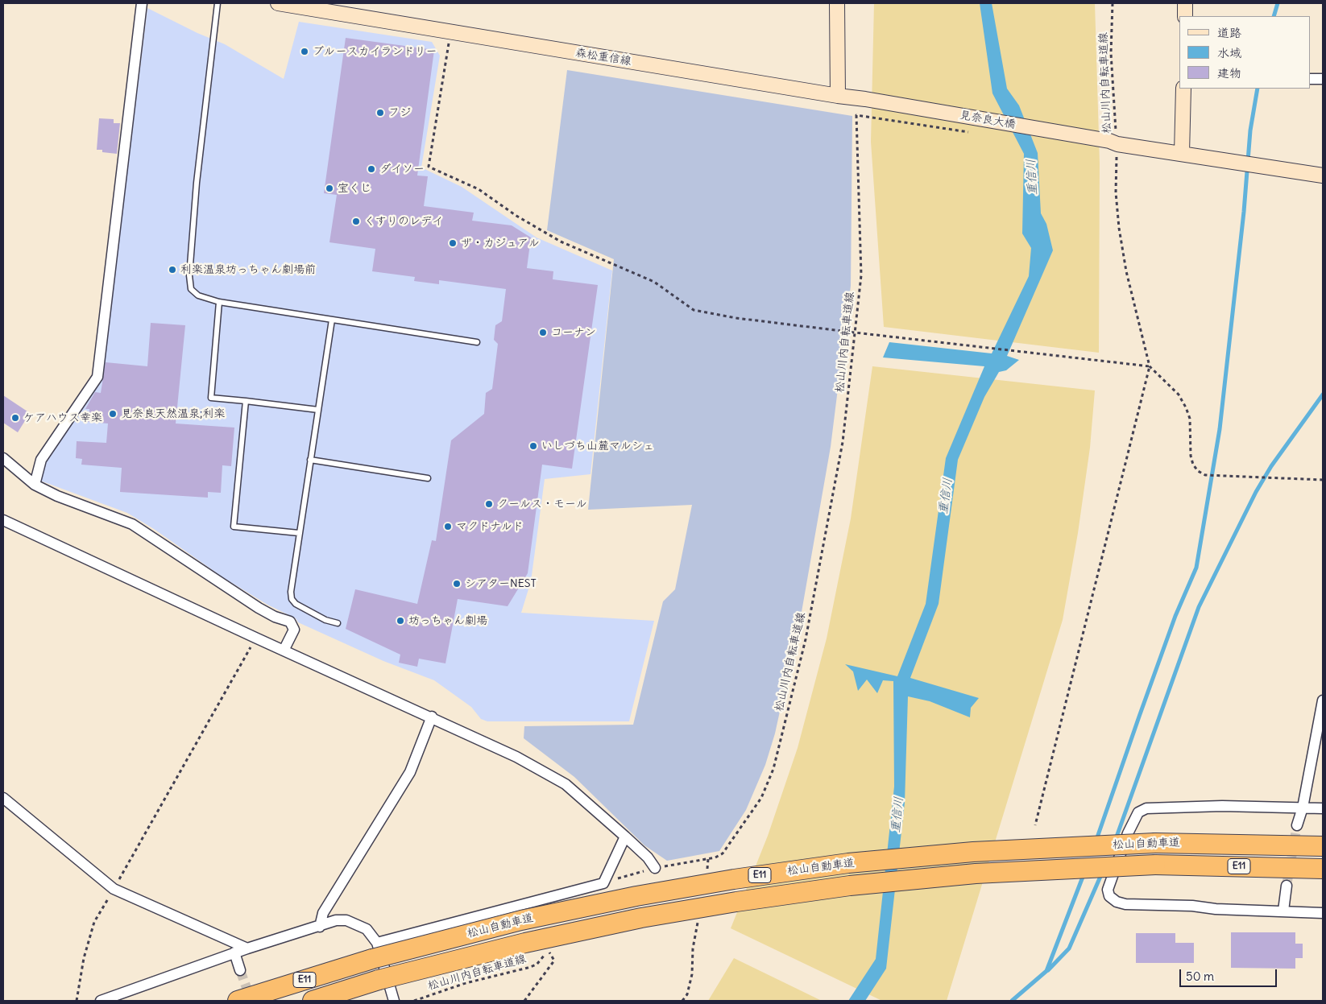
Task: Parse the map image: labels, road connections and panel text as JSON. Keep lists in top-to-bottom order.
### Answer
{
  "streets": {
    "highway": ["松山自動車道", "E11"],
    "main road": ["森松重信線", "見奈良大橋"],
    "path": ["松山川内自転車道線"]
  },
  "crossings": [
    ["森松重信線", "見奈良大橋"],
    ["松山川内自転車道線", "見奈良大橋"]
  ],
  "water": ["重信川"],
  "places": [
    "ブルースカイランドリー",
    "フジ",
    "ダイソー",
    "宝くじ",
    "くすりのレデイ",
    "ザ・カジュアル",
    "利楽温泉坊っちゃん劇場前",
    "コーナン",
    "見奈良天然温泉;利楽",
    "ケアハウス幸楽",
    "いしづち山麓マルシェ",
    "クールス・モール",
    "マクドナルド",
    "シアターNEST",
    "坊っちゃん劇場"
  ],
  "legend": ["道路", "水域", "建物"],
  "scale_bar": "50 m"
}
